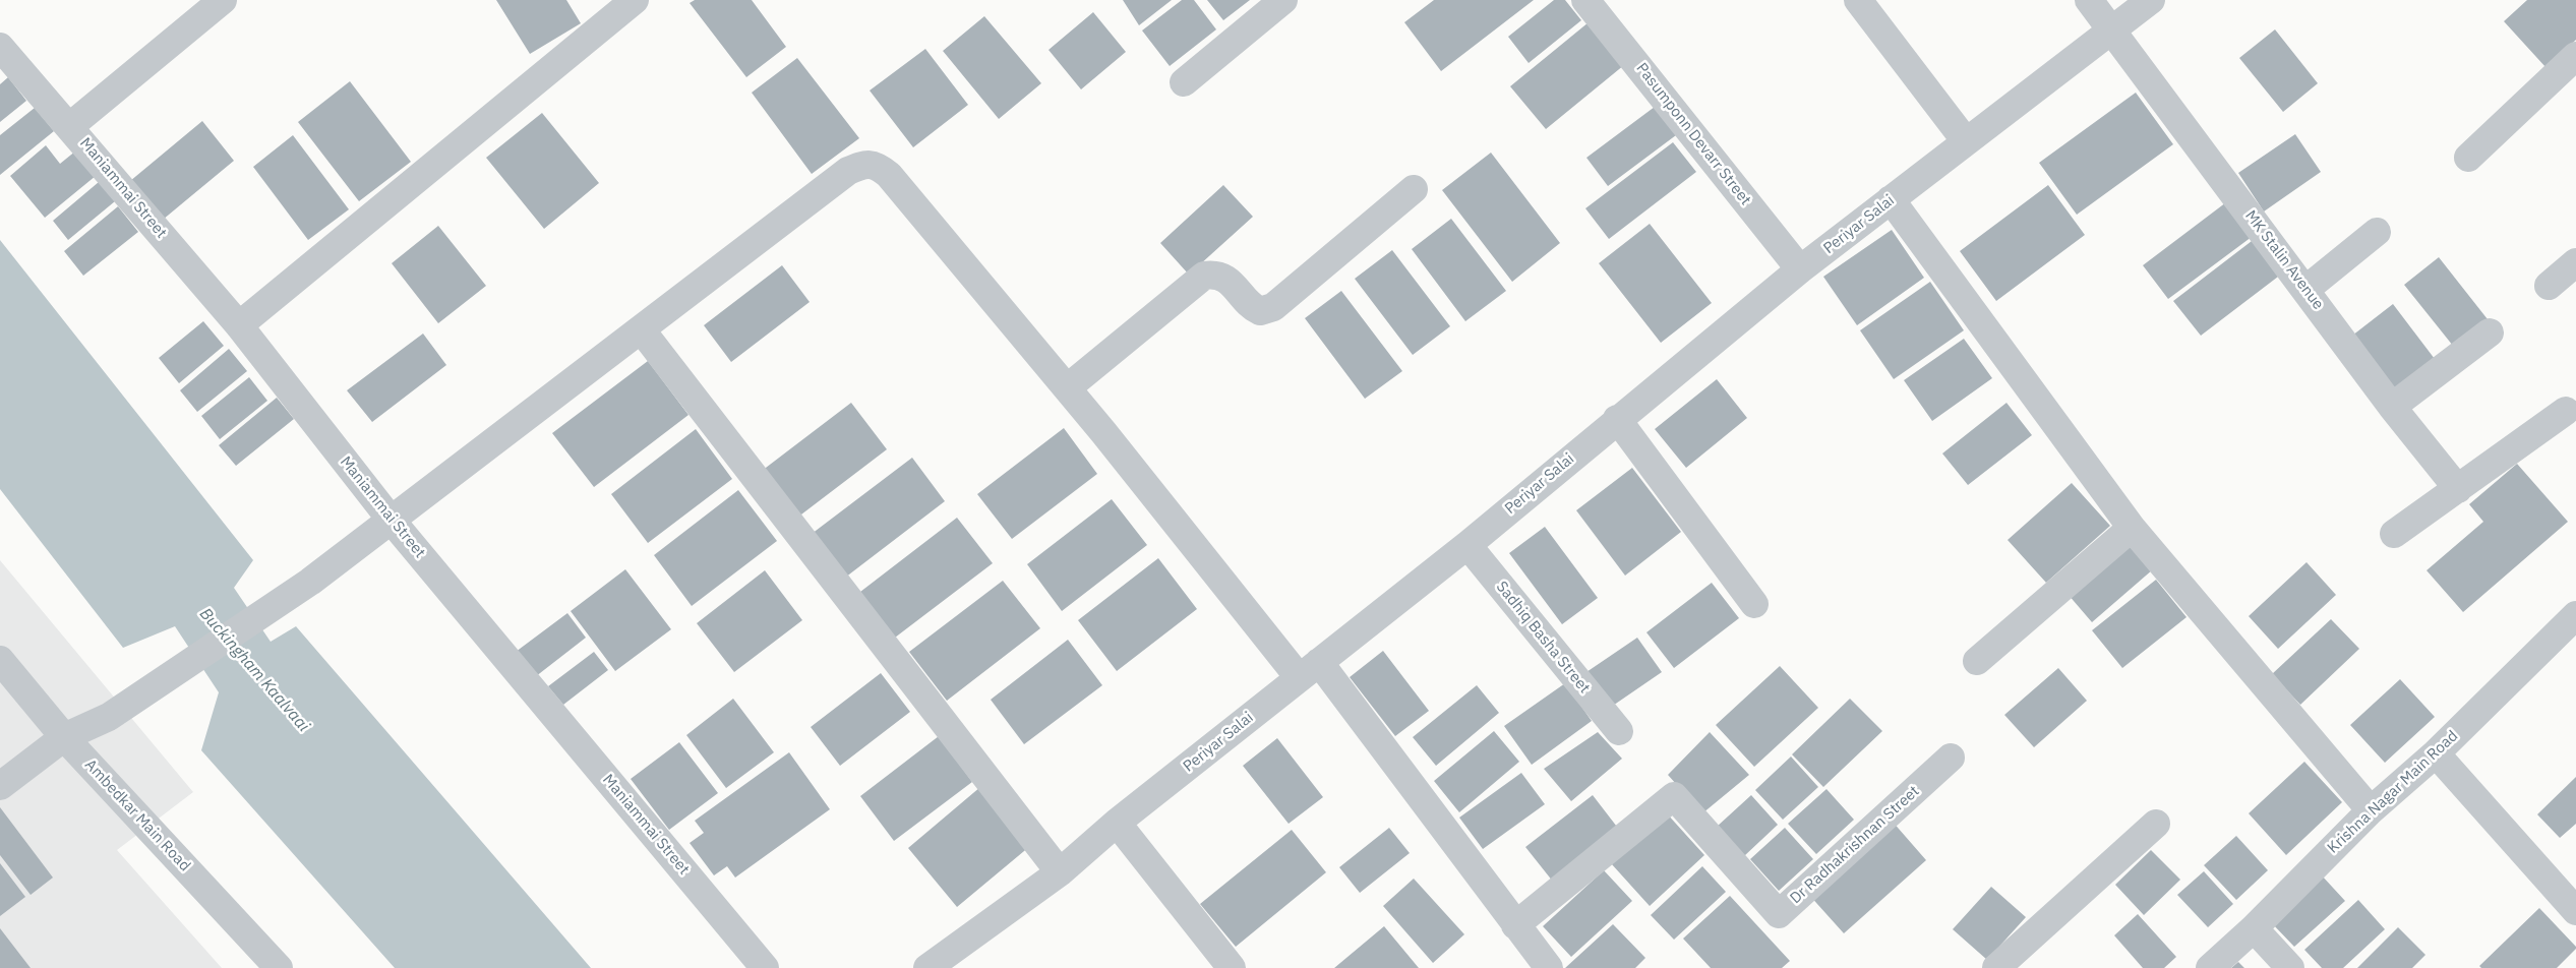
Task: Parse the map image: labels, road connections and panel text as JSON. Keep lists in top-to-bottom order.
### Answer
{
  "streets": {
    "street": [
      "Pasumponn Devarr Street",
      "Maniammai Street",
      "Periyar Salai",
      "MK Stalin Avenue",
      "Sadhiq Basha Street",
      "Krishna Nagar Main Road",
      "Ambedkar Main Road",
      "Dr Radhakrishnan Street"
    ]
  },
  "crossings": [
    ["Pasumponn Devarr Street", "Periyar Salai"],
    ["Periyar Salai", "MK Stalin Avenue"],
    ["Periyar Salai", "Sadhiq Basha Street"]
  ],
  "water": ["Buckingham Kaalvaai"]
}
